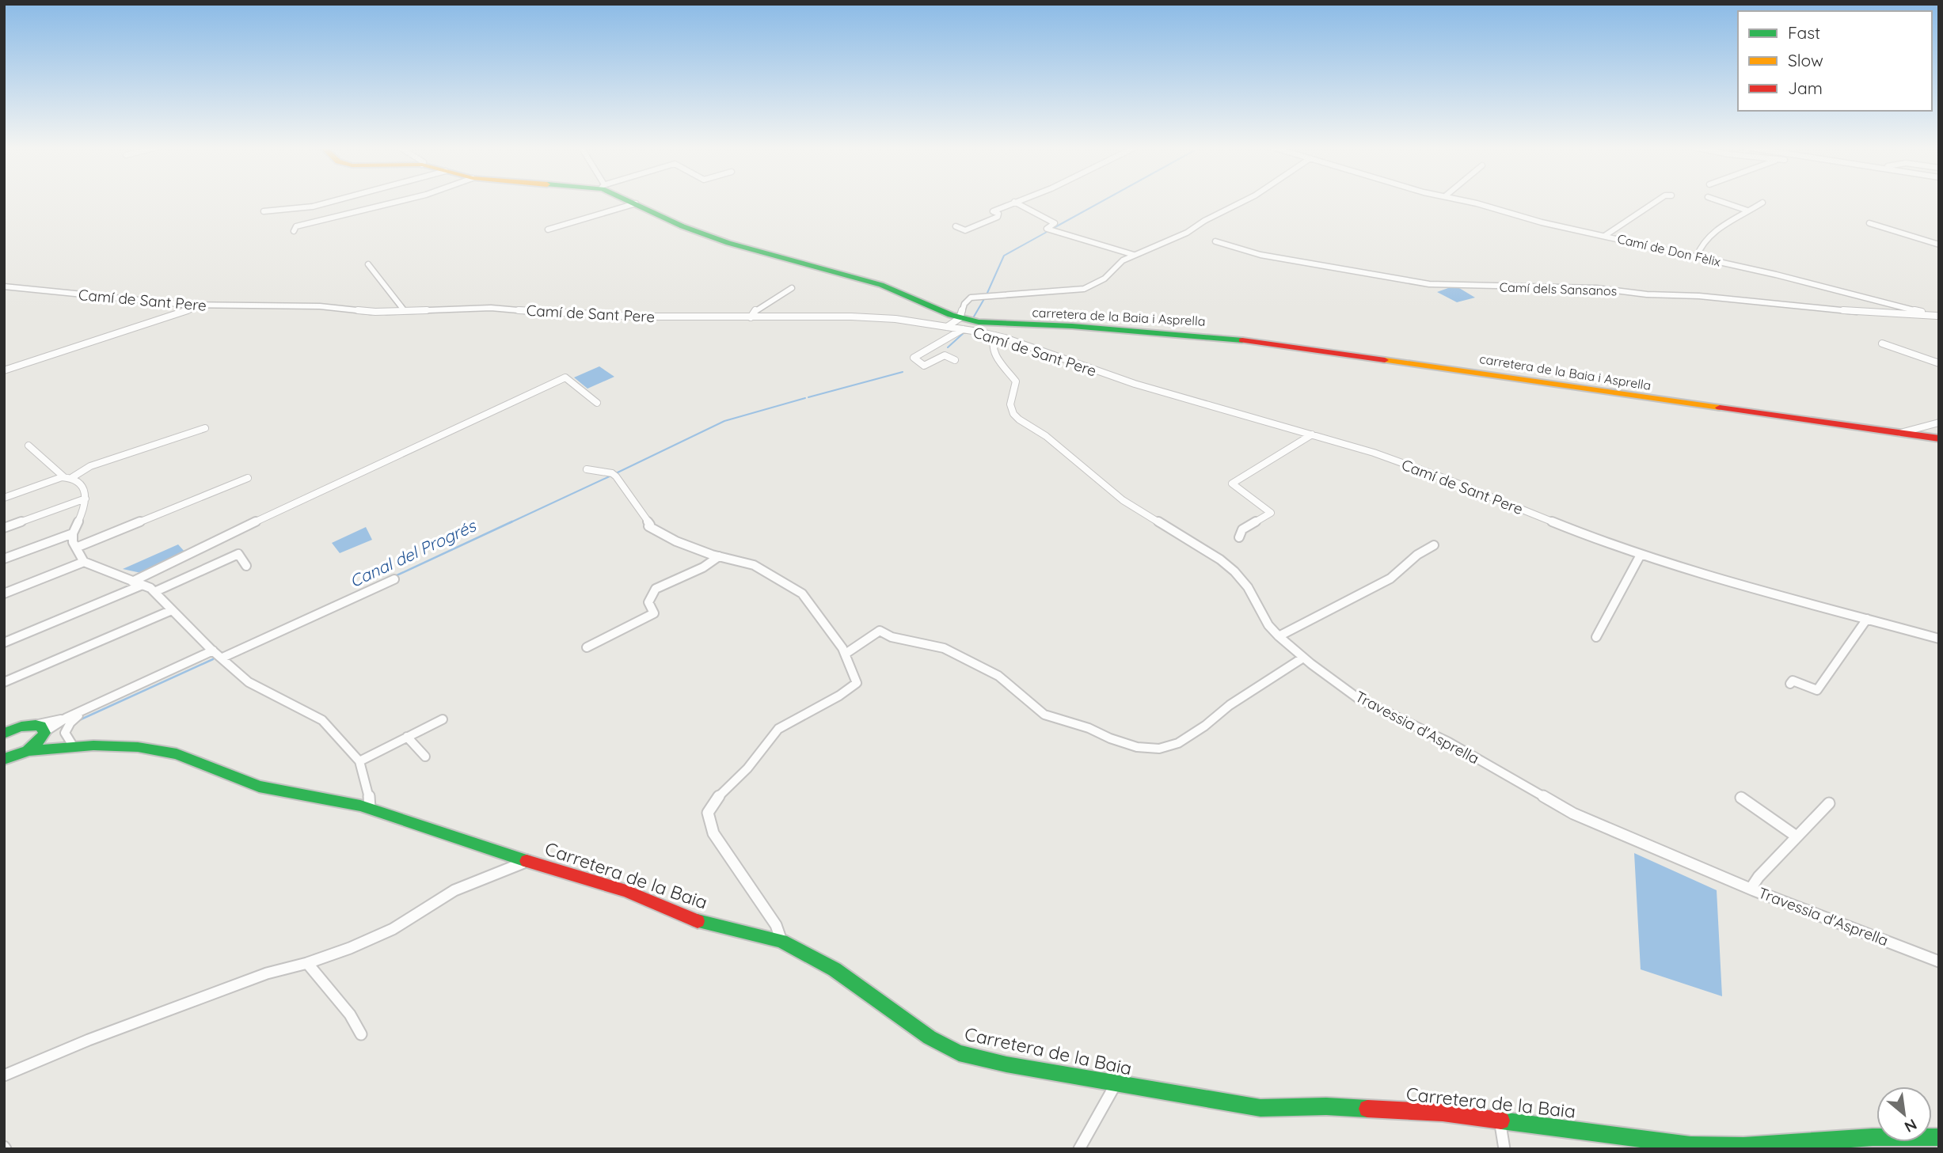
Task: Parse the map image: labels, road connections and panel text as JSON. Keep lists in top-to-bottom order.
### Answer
{
  "streets": {
    "main road": ["carretera de la Baia i Asprella", "Carretera de la Baia"],
    "street": [
      "Camí de Don Fèlix",
      "Camí dels Sansanos",
      "Camí de Sant Pere",
      "Travessia d'Asprella"
    ]
  },
  "crossings": [
    ["Camí de Don Fèlix", "Camí dels Sansanos"],
    ["Camí de Sant Pere", "carretera de la Baia i Asprella"],
    ["Camí de Sant Pere", "Travessia d'Asprella"]
  ],
  "water": ["Canal del Progrés"],
  "legend": ["Fast", "Slow", "Jam"],
  "north": "bottom right"
}
